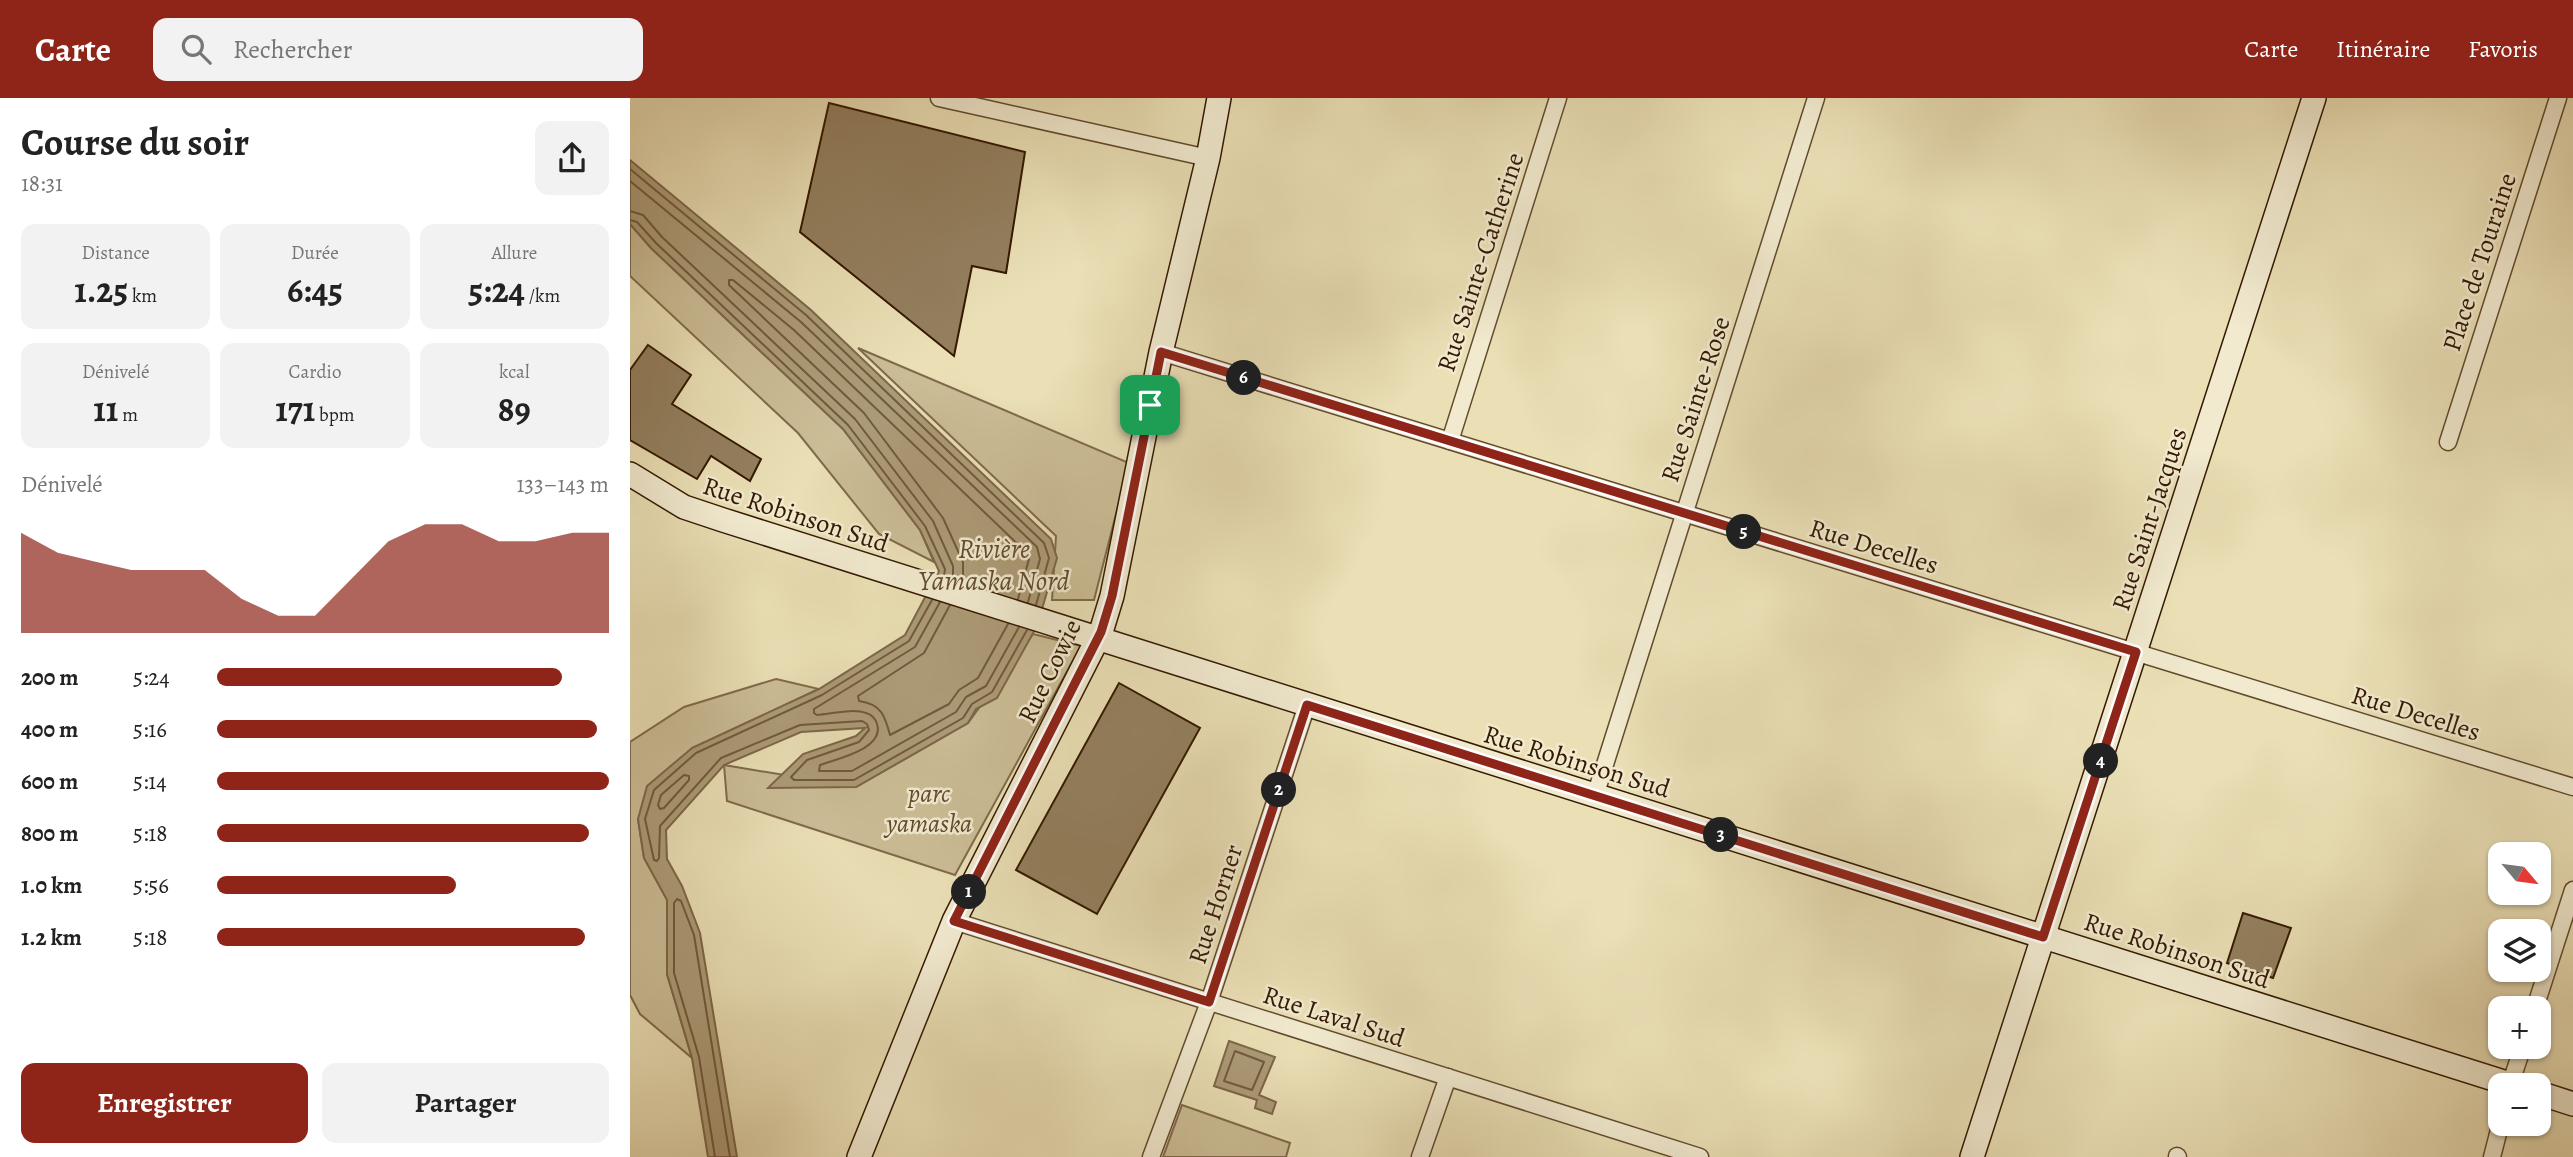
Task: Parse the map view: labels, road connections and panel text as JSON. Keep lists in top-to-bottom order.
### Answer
{
  "streets": {
    "street": [
      "Rue Sainte-Catherine",
      "Place de Touraine",
      "Rue Sainte-Rose",
      "Rue Robinson Sud",
      "Rue Saint-Jacques",
      "Rue Decelles",
      "Rue Cowie",
      "Rue Horner",
      "Rue Laval Sud"
    ]
  },
  "crossings": [
    ["Rue Sainte-Catherine", "Rue Decelles"],
    ["Rue Sainte-Rose", "Rue Robinson Sud"],
    ["Rue Sainte-Rose", "Rue Decelles"],
    ["Rue Robinson Sud", "Rue Saint-Jacques"],
    ["Rue Robinson Sud", "Rue Cowie"],
    ["Rue Robinson Sud", "Rue Horner"],
    ["Rue Saint-Jacques", "Rue Decelles"],
    ["Rue Decelles", "Rue Cowie"],
    ["Rue Cowie", "Rue Laval Sud"],
    ["Rue Horner", "Rue Laval Sud"]
  ],
  "water": ["Rivière Yamaska Nord"],
  "parks": ["parc yamaska"],
  "north": "bottom right",
  "page": {
    "header": "Carte",
    "search": "Rechercher",
    "nav": ["Carte", "Itinéraire", "Favoris"],
    "heading": ["Course du soir", "18:31"],
    "stats": [
      ["Distance", "1.25 km"],
      ["Durée", "6:45"],
      ["Allure", "5:24 /km"],
      ["Dénivelé", "11 m"],
      ["Cardio", "171 bpm"],
      ["kcal", "89"]
    ],
    "pins": [
      "6",
      "5",
      "4",
      "2",
      "3",
      "1"
    ],
    "chart": ["Dénivelé", "133–143 m"],
    "list": [
      {
        "name": "200 m",
        "note": "5:24"
      },
      {
        "name": "400 m",
        "note": "5:16"
      },
      {
        "name": "600 m",
        "note": "5:14"
      },
      {
        "name": "800 m",
        "note": "5:18"
      },
      {
        "name": "1.0 km",
        "note": "5:56"
      },
      {
        "name": "1.2 km",
        "note": "5:18"
      }
    ],
    "map_buttons": ["+", "−"],
    "buttons": ["Enregistrer", "Partager"]
  }
}
